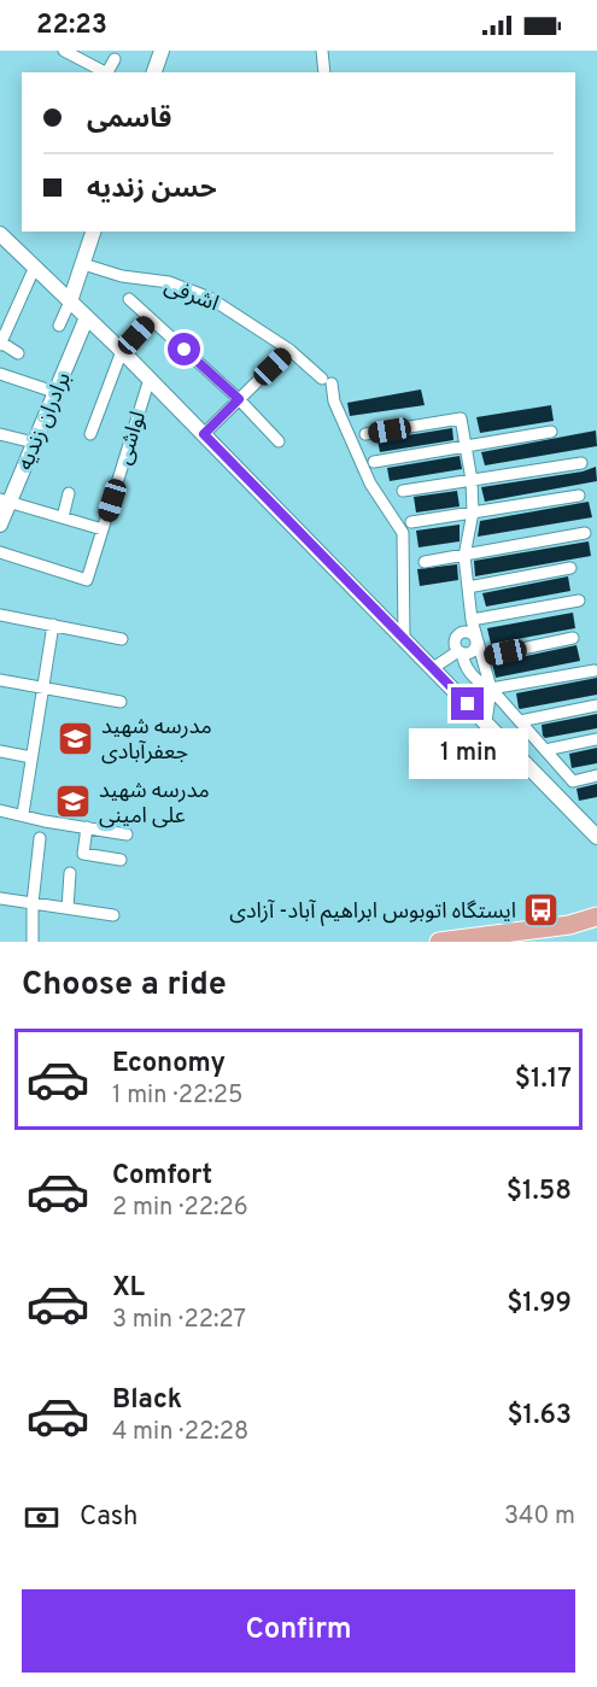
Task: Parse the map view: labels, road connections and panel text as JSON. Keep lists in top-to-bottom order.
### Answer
{
  "streets": {
    "street": ["اشرفی", "برادران زندیه", "لواشی"]
  },
  "places": {
    "school or university": ["مدرسه شهید جعفرآبادی", "مدرسه شهید علی امینی"],
    "bus stop": ["ایستگاه اتوبوس ابراهیم آباد- آزادی"]
  },
  "page": {
    "status": "22:23",
    "banner": ["قاسمی", "حسن زندیه"],
    "bubble": "1 min",
    "heading": "Choose a ride",
    "list": [
      {
        "name": "Economy",
        "note": "1 min · 22:25",
        "value": "$1.17"
      },
      {
        "name": "Comfort",
        "note": "2 min · 22:26",
        "value": "$1.58"
      },
      {
        "name": "XL",
        "note": "3 min · 22:27",
        "value": "$1.99"
      },
      {
        "name": "Black",
        "note": "4 min · 22:28",
        "value": "$1.63"
      }
    ],
    "pay": ["Cash", "340 m"],
    "buttons": "Confirm"
  }
}
